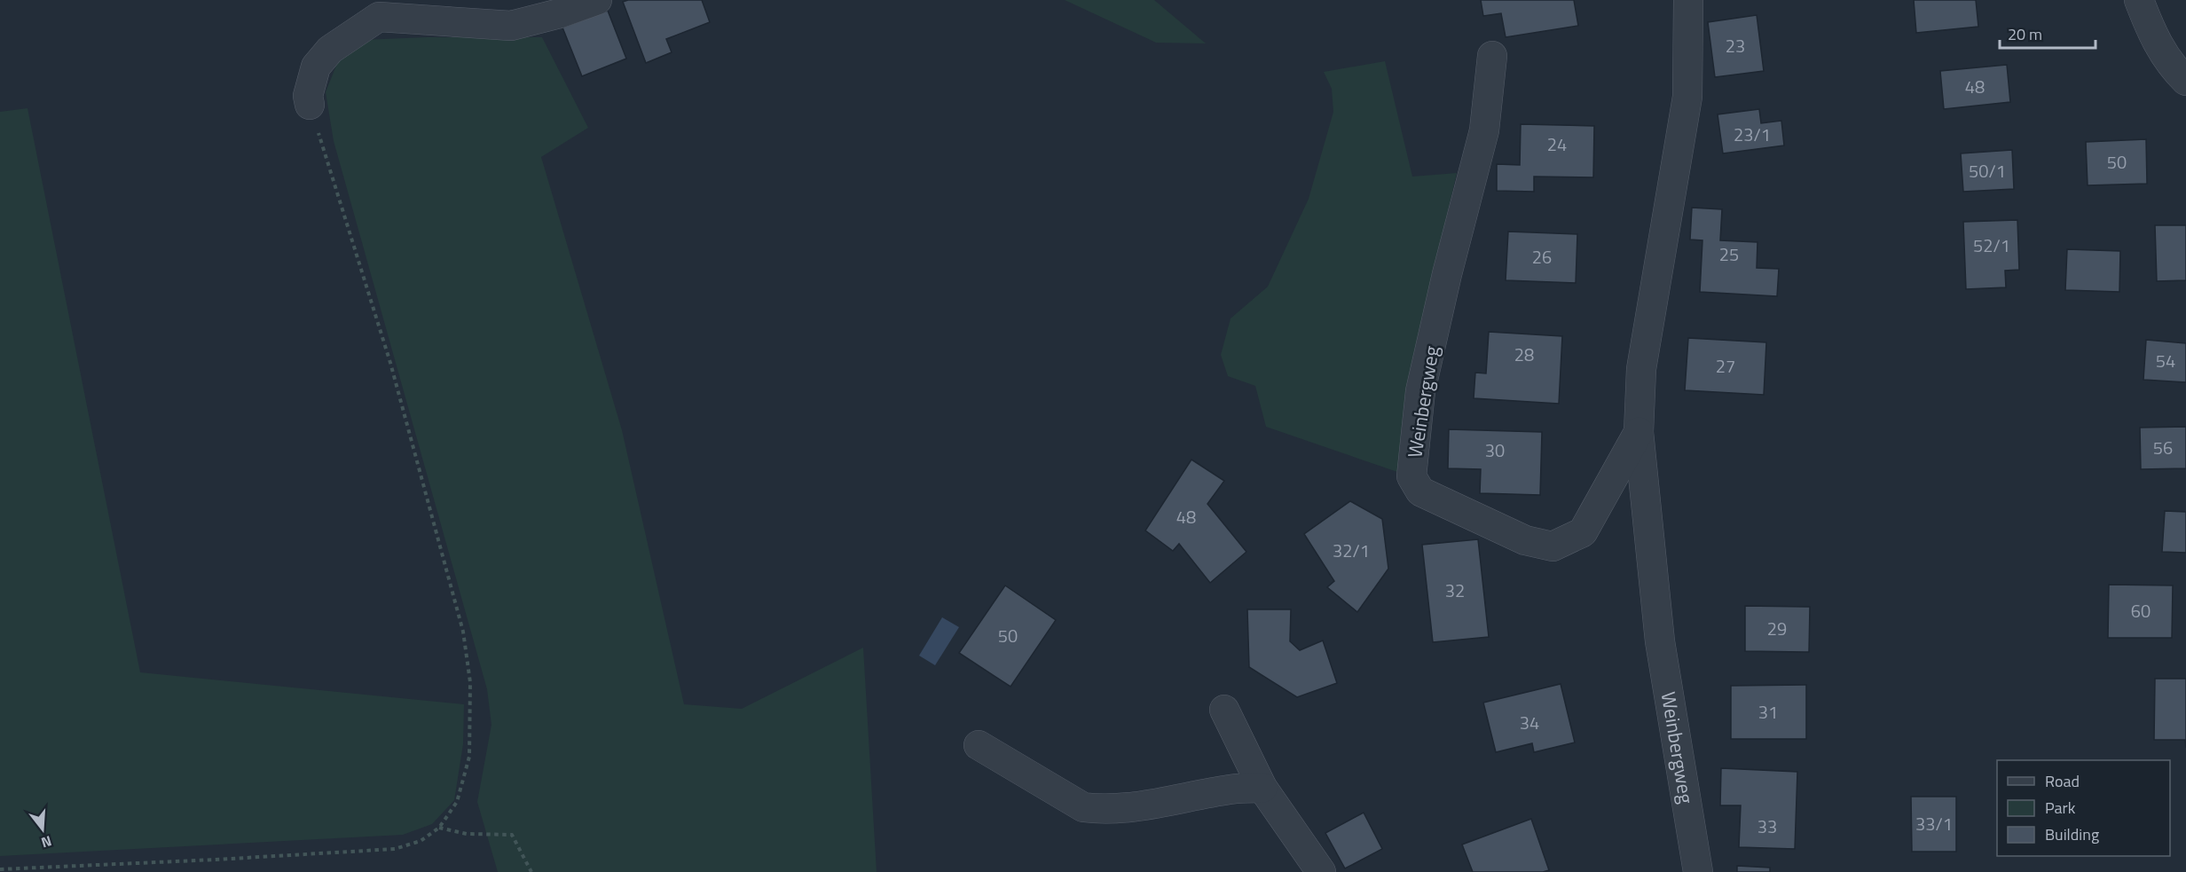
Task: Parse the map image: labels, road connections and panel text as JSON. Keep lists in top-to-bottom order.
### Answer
{
  "streets": {
    "street": ["Weinbergweg"]
  },
  "house_numbers": [
    "23",
    "48",
    "23/1",
    "24",
    "50",
    "50/1",
    "52/1",
    "25",
    "26",
    "28",
    "54",
    "27",
    "56",
    "30",
    "48",
    "32/1",
    "32",
    "60",
    "29",
    "50",
    "31",
    "34",
    "33/1",
    "33"
  ],
  "legend": ["Road", "Park", "Building"],
  "scale_bar": "20 m",
  "north": "bottom"
}
